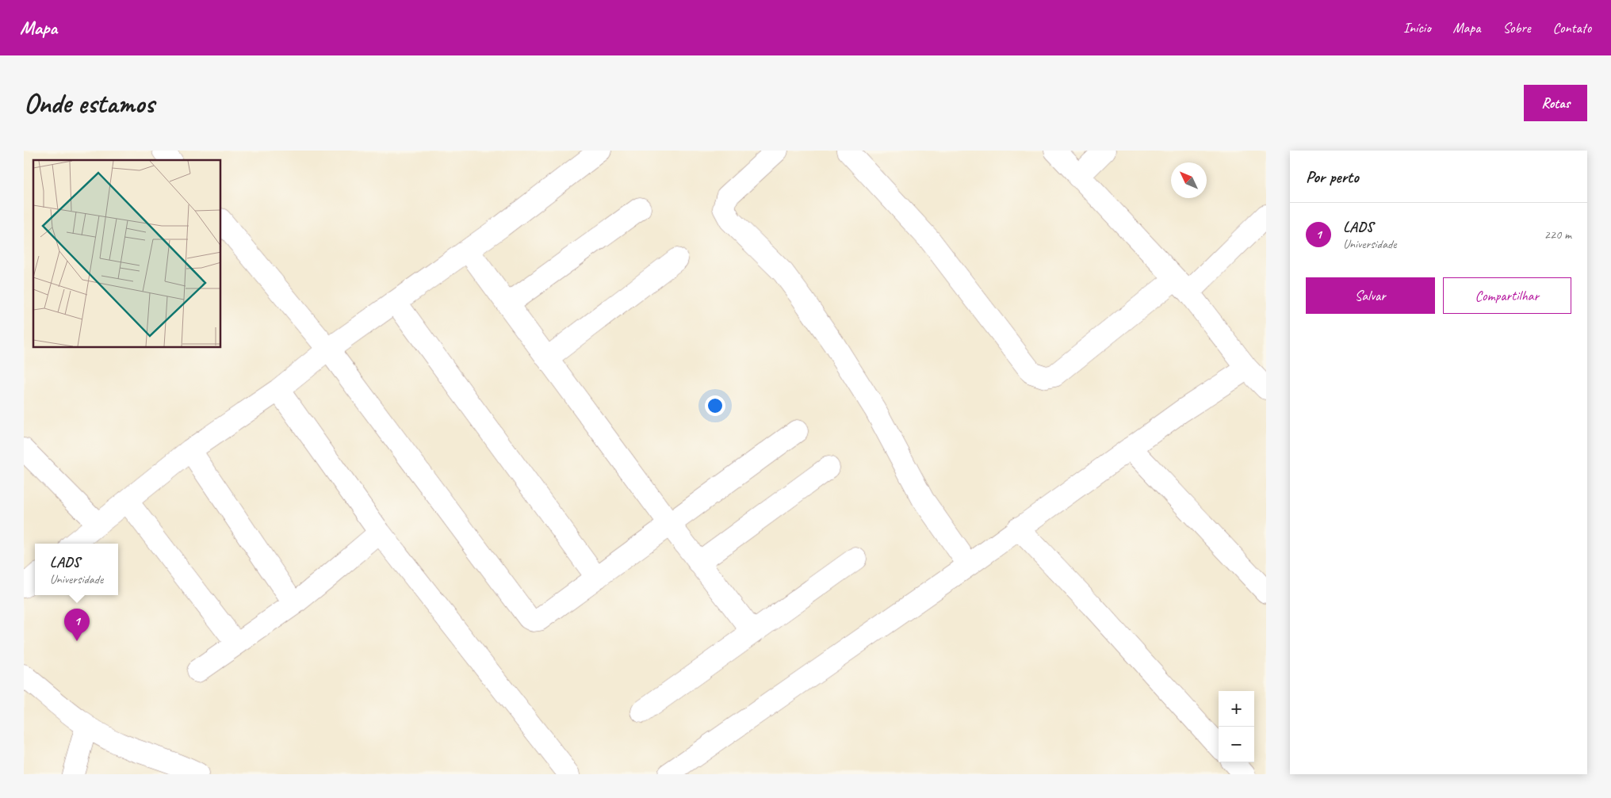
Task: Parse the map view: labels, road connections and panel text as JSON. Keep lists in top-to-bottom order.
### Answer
{
  "north": "top left",
  "page": {
    "header": "Mapa",
    "nav": [
      "Início",
      "Mapa",
      "Sobre",
      "Contato"
    ],
    "buttons": [
      "Rotas",
      ["Salvar", "Compartilhar"]
    ],
    "title": "Onde estamos",
    "heading": "Por perto",
    "list": [
      {
        "mark": "1",
        "name": "LADS",
        "note": "Universidade",
        "value": "220 m"
      }
    ],
    "popup": ["LADS", "Universidade"],
    "pins": "1",
    "map_buttons": ["+", "−"]
  }
}
